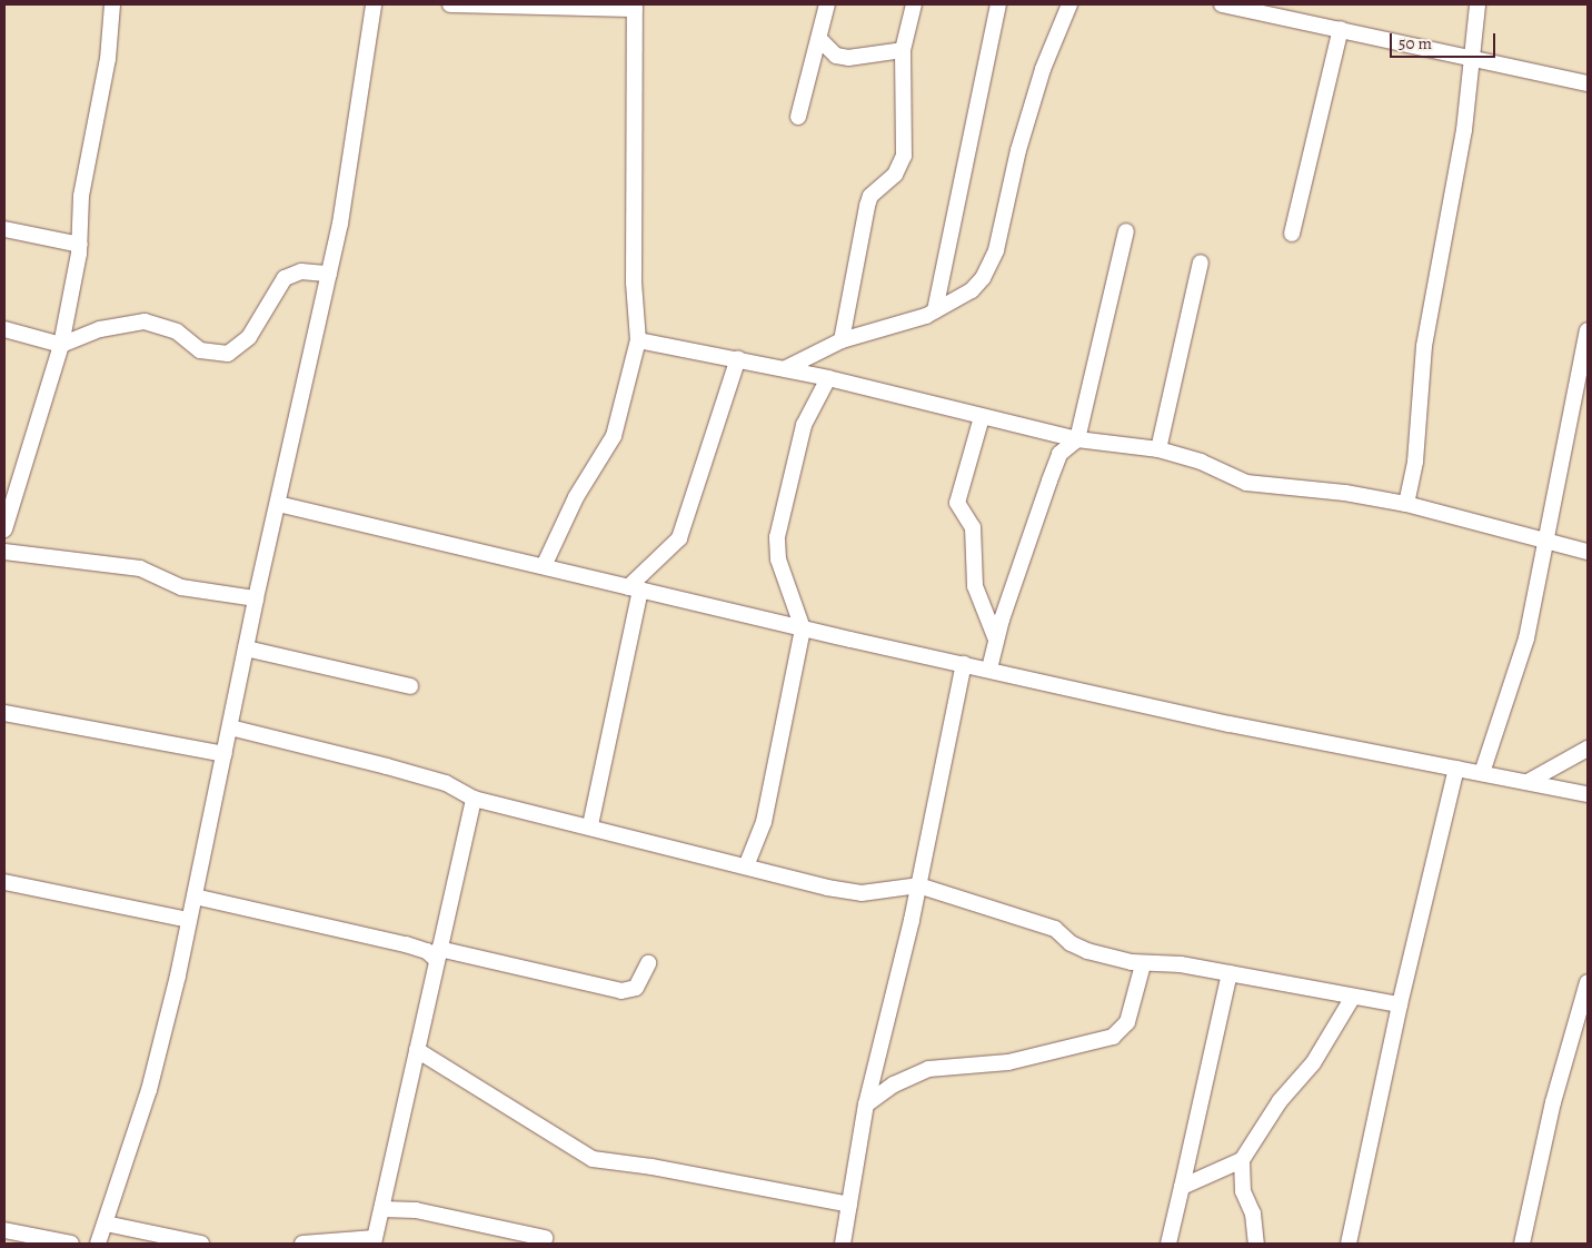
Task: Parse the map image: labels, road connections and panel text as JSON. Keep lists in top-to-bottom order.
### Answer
{
  "scale_bar": "50 m"
}
